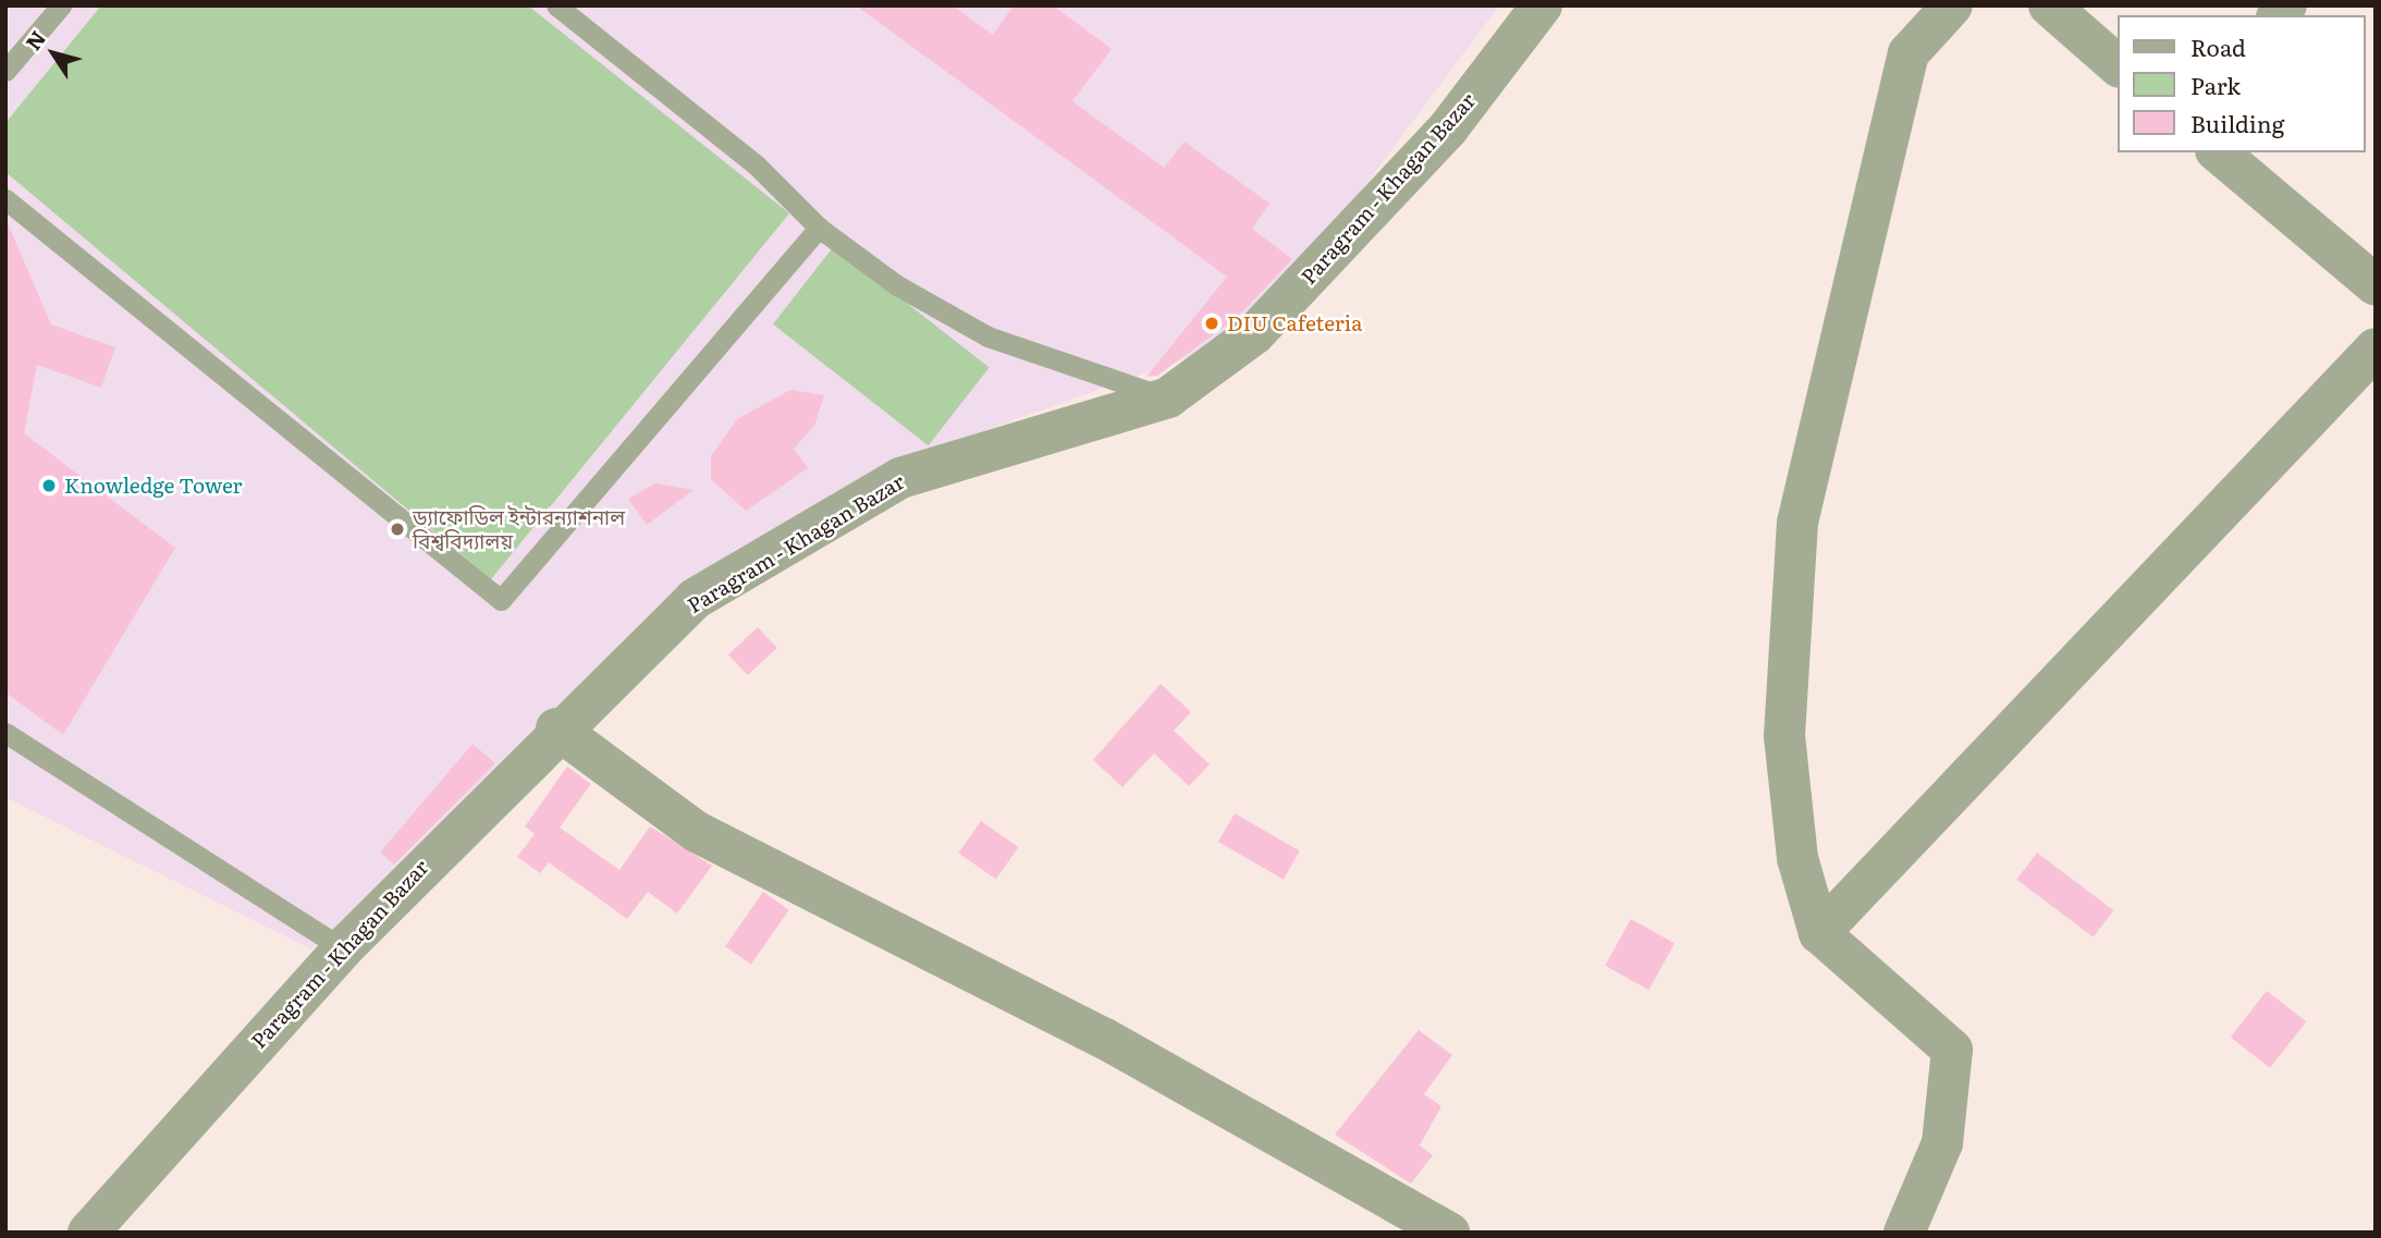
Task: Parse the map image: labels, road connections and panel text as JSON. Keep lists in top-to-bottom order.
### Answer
{
  "streets": {
    "street": ["Paragram - Khagan Bazar"]
  },
  "places": ["DIU Cafeteria", "Knowledge Tower", "ড্যাফোডিল ইন্টারন্যাশনাল বিশ্ববিদ্যালয়"],
  "legend": ["Road", "Park", "Building"],
  "north": "top left"
}
